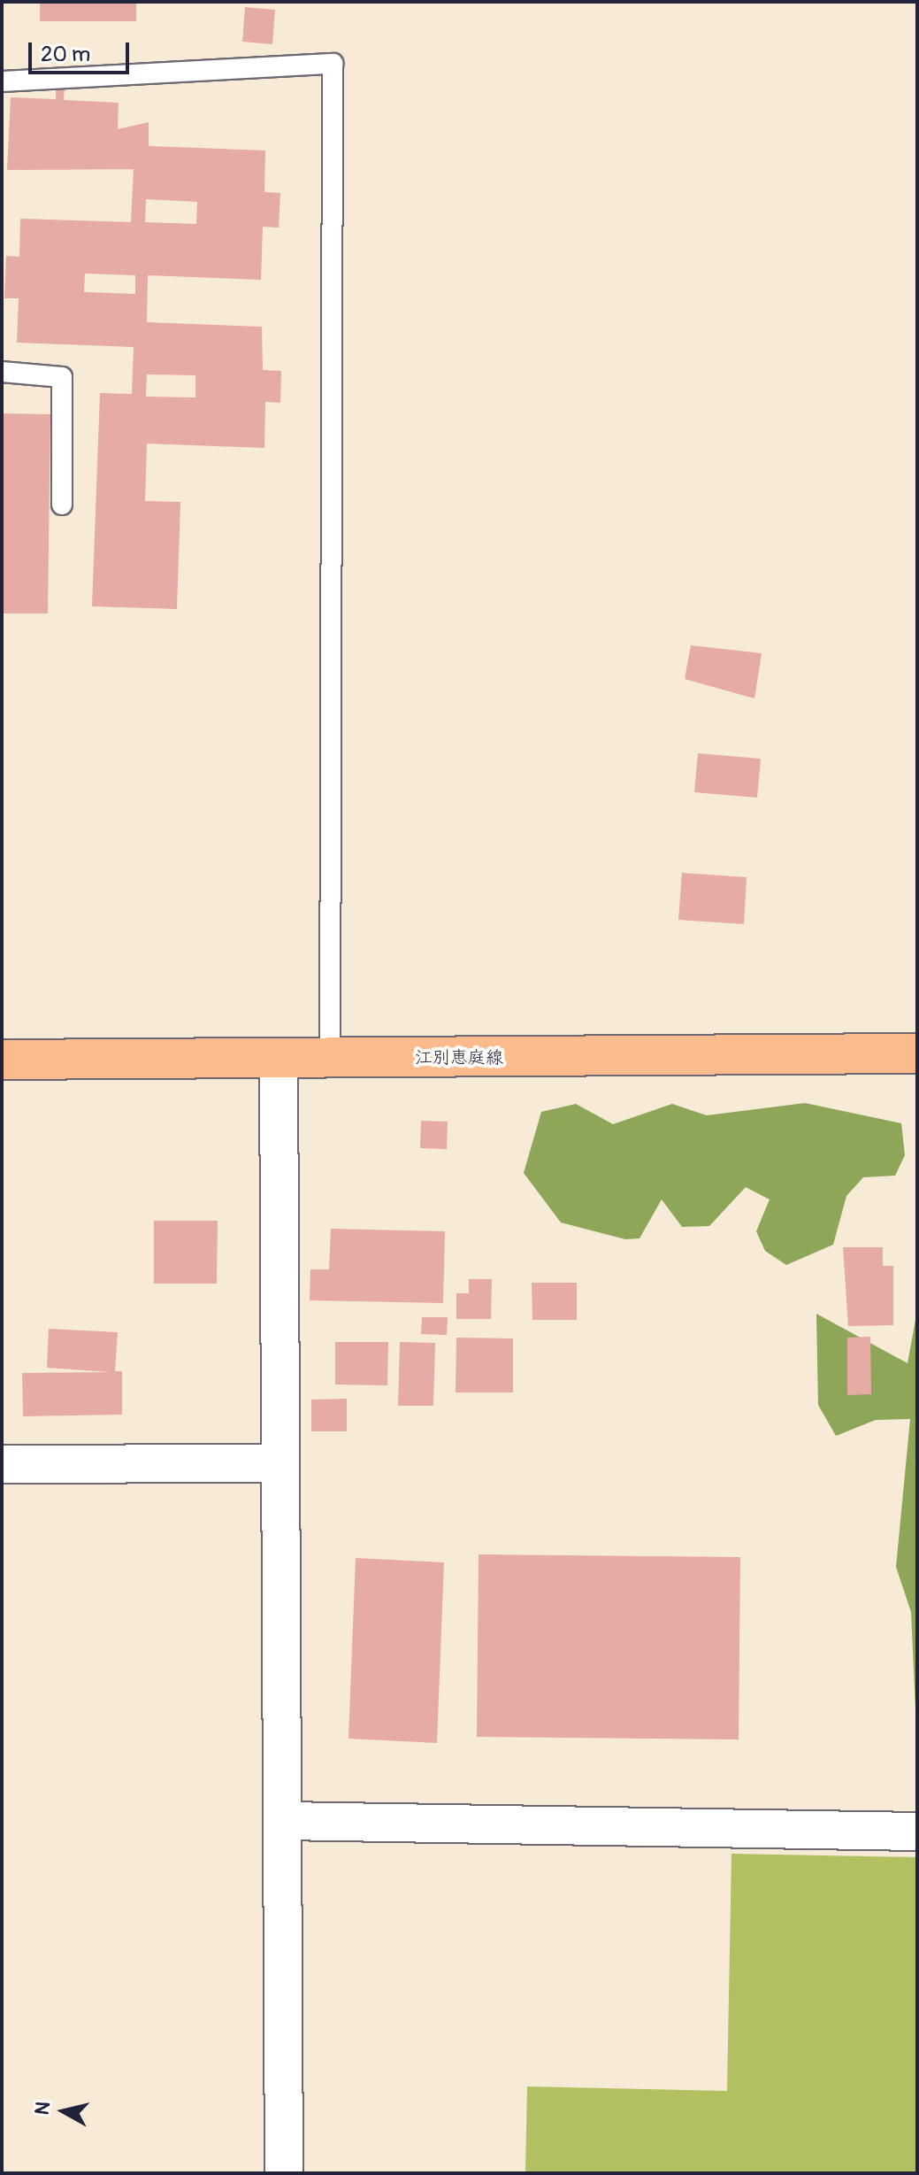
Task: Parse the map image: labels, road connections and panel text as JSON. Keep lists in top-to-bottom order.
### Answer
{
  "streets": {
    "main road": ["江別恵庭線"]
  },
  "scale_bar": "20 m",
  "north": "left"
}
